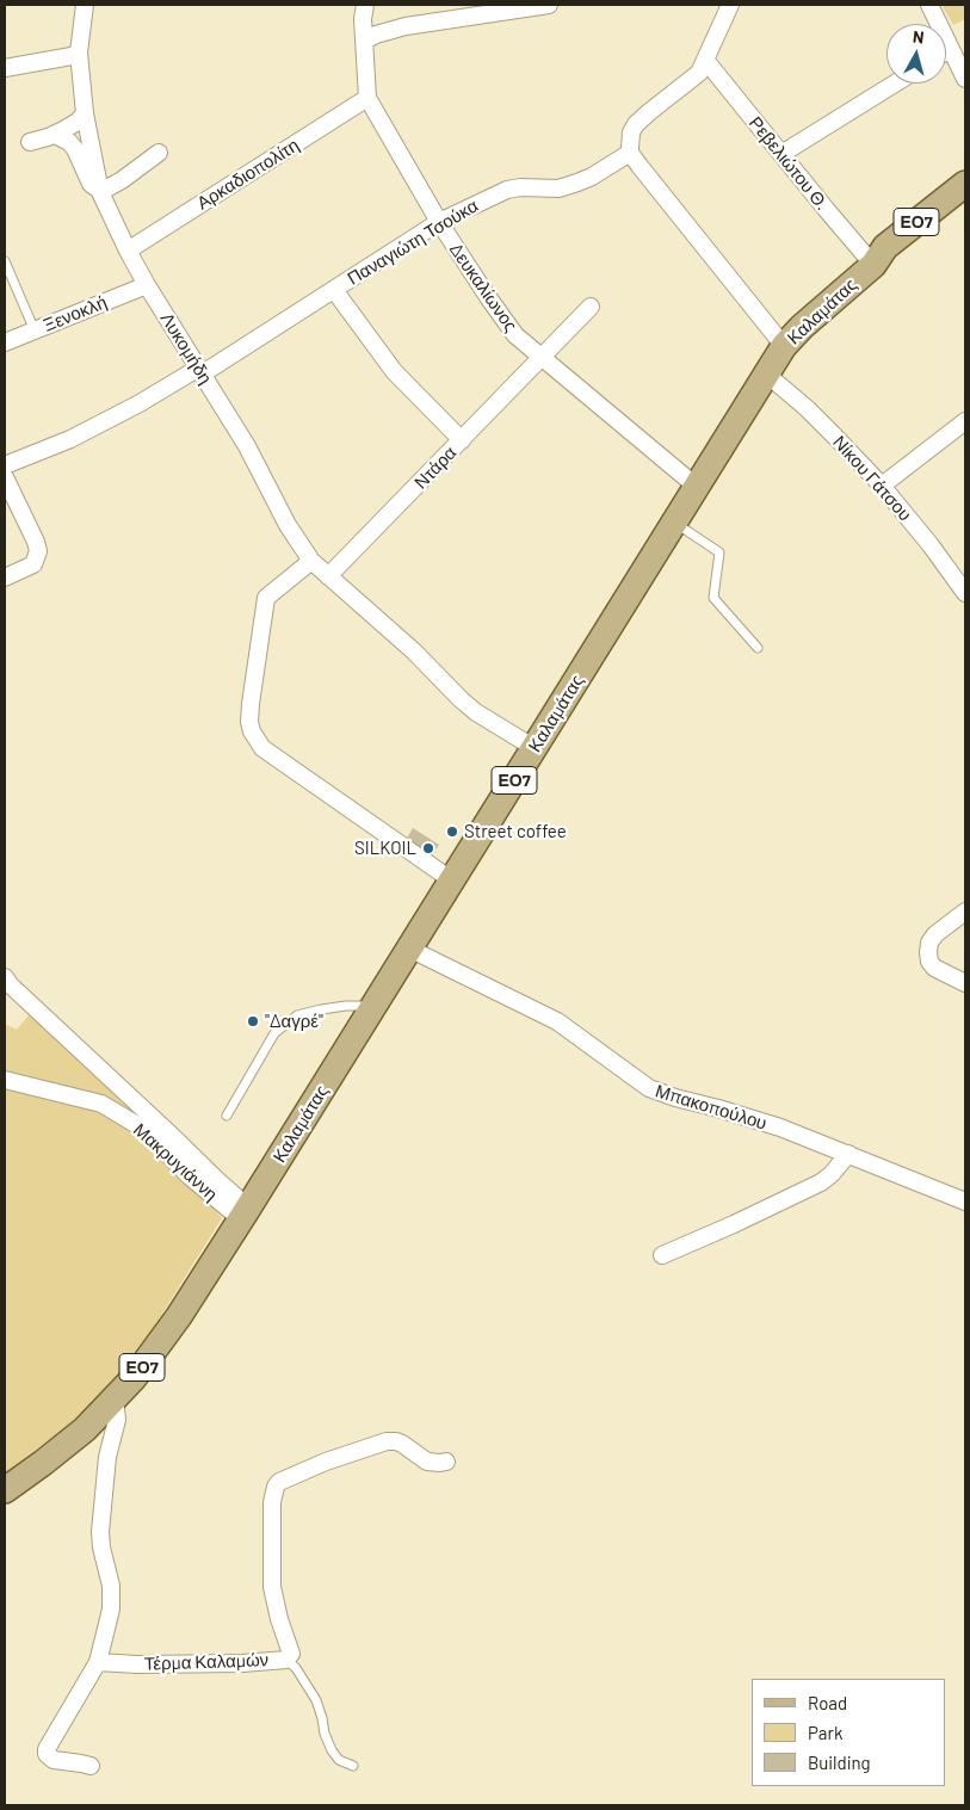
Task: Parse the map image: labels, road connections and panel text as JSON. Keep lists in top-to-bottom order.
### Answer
{
  "streets": {
    "main road": ["ΕΟ7", "Καλαμάτας"],
    "street": [
      "Ρεβελιώτου Θ.",
      "Αρκαδιοπολίτη",
      "Παναγιώτη Τσούκα",
      "Δευκαλίωνος",
      "Ξενοκλή",
      "Λυκομήδη",
      "Ντάρα",
      "Νίκου Γάτσου",
      "Μπακοπούλου",
      "Μακρυγιάννη",
      "Τέρμα Καλαμών"
    ]
  },
  "crossings": [
    ["Ρεβελιώτου Θ.", "Καλαμάτας"],
    ["Αρκαδιοπολίτη", "Δευκαλίωνος"],
    ["Αρκαδιοπολίτη", "Λυκομήδη"],
    ["ΕΟ7", "Καλαμάτας"],
    ["ΕΟ7", "Μακρυγιάννη"],
    ["Παναγιώτη Τσούκα", "Δευκαλίωνος"],
    ["Παναγιώτη Τσούκα", "Λυκομήδη"],
    ["Δευκαλίωνος", "Καλαμάτας"],
    ["Δευκαλίωνος", "Ντάρα"],
    ["Καλαμάτας", "Λυκομήδη"],
    ["Καλαμάτας", "Νίκου Γάτσου"],
    ["Καλαμάτας", "Μπακοπούλου"],
    ["Καλαμάτας", "Μακρυγιάννη"],
    ["Ξενοκλή", "Λυκομήδη"],
    ["Λυκομήδη", "Ντάρα"]
  ],
  "places": ["Street coffee", "SILKOIL", "\"Δαγρέ\""],
  "legend": ["Road", "Park", "Building"],
  "north": "top"
}
